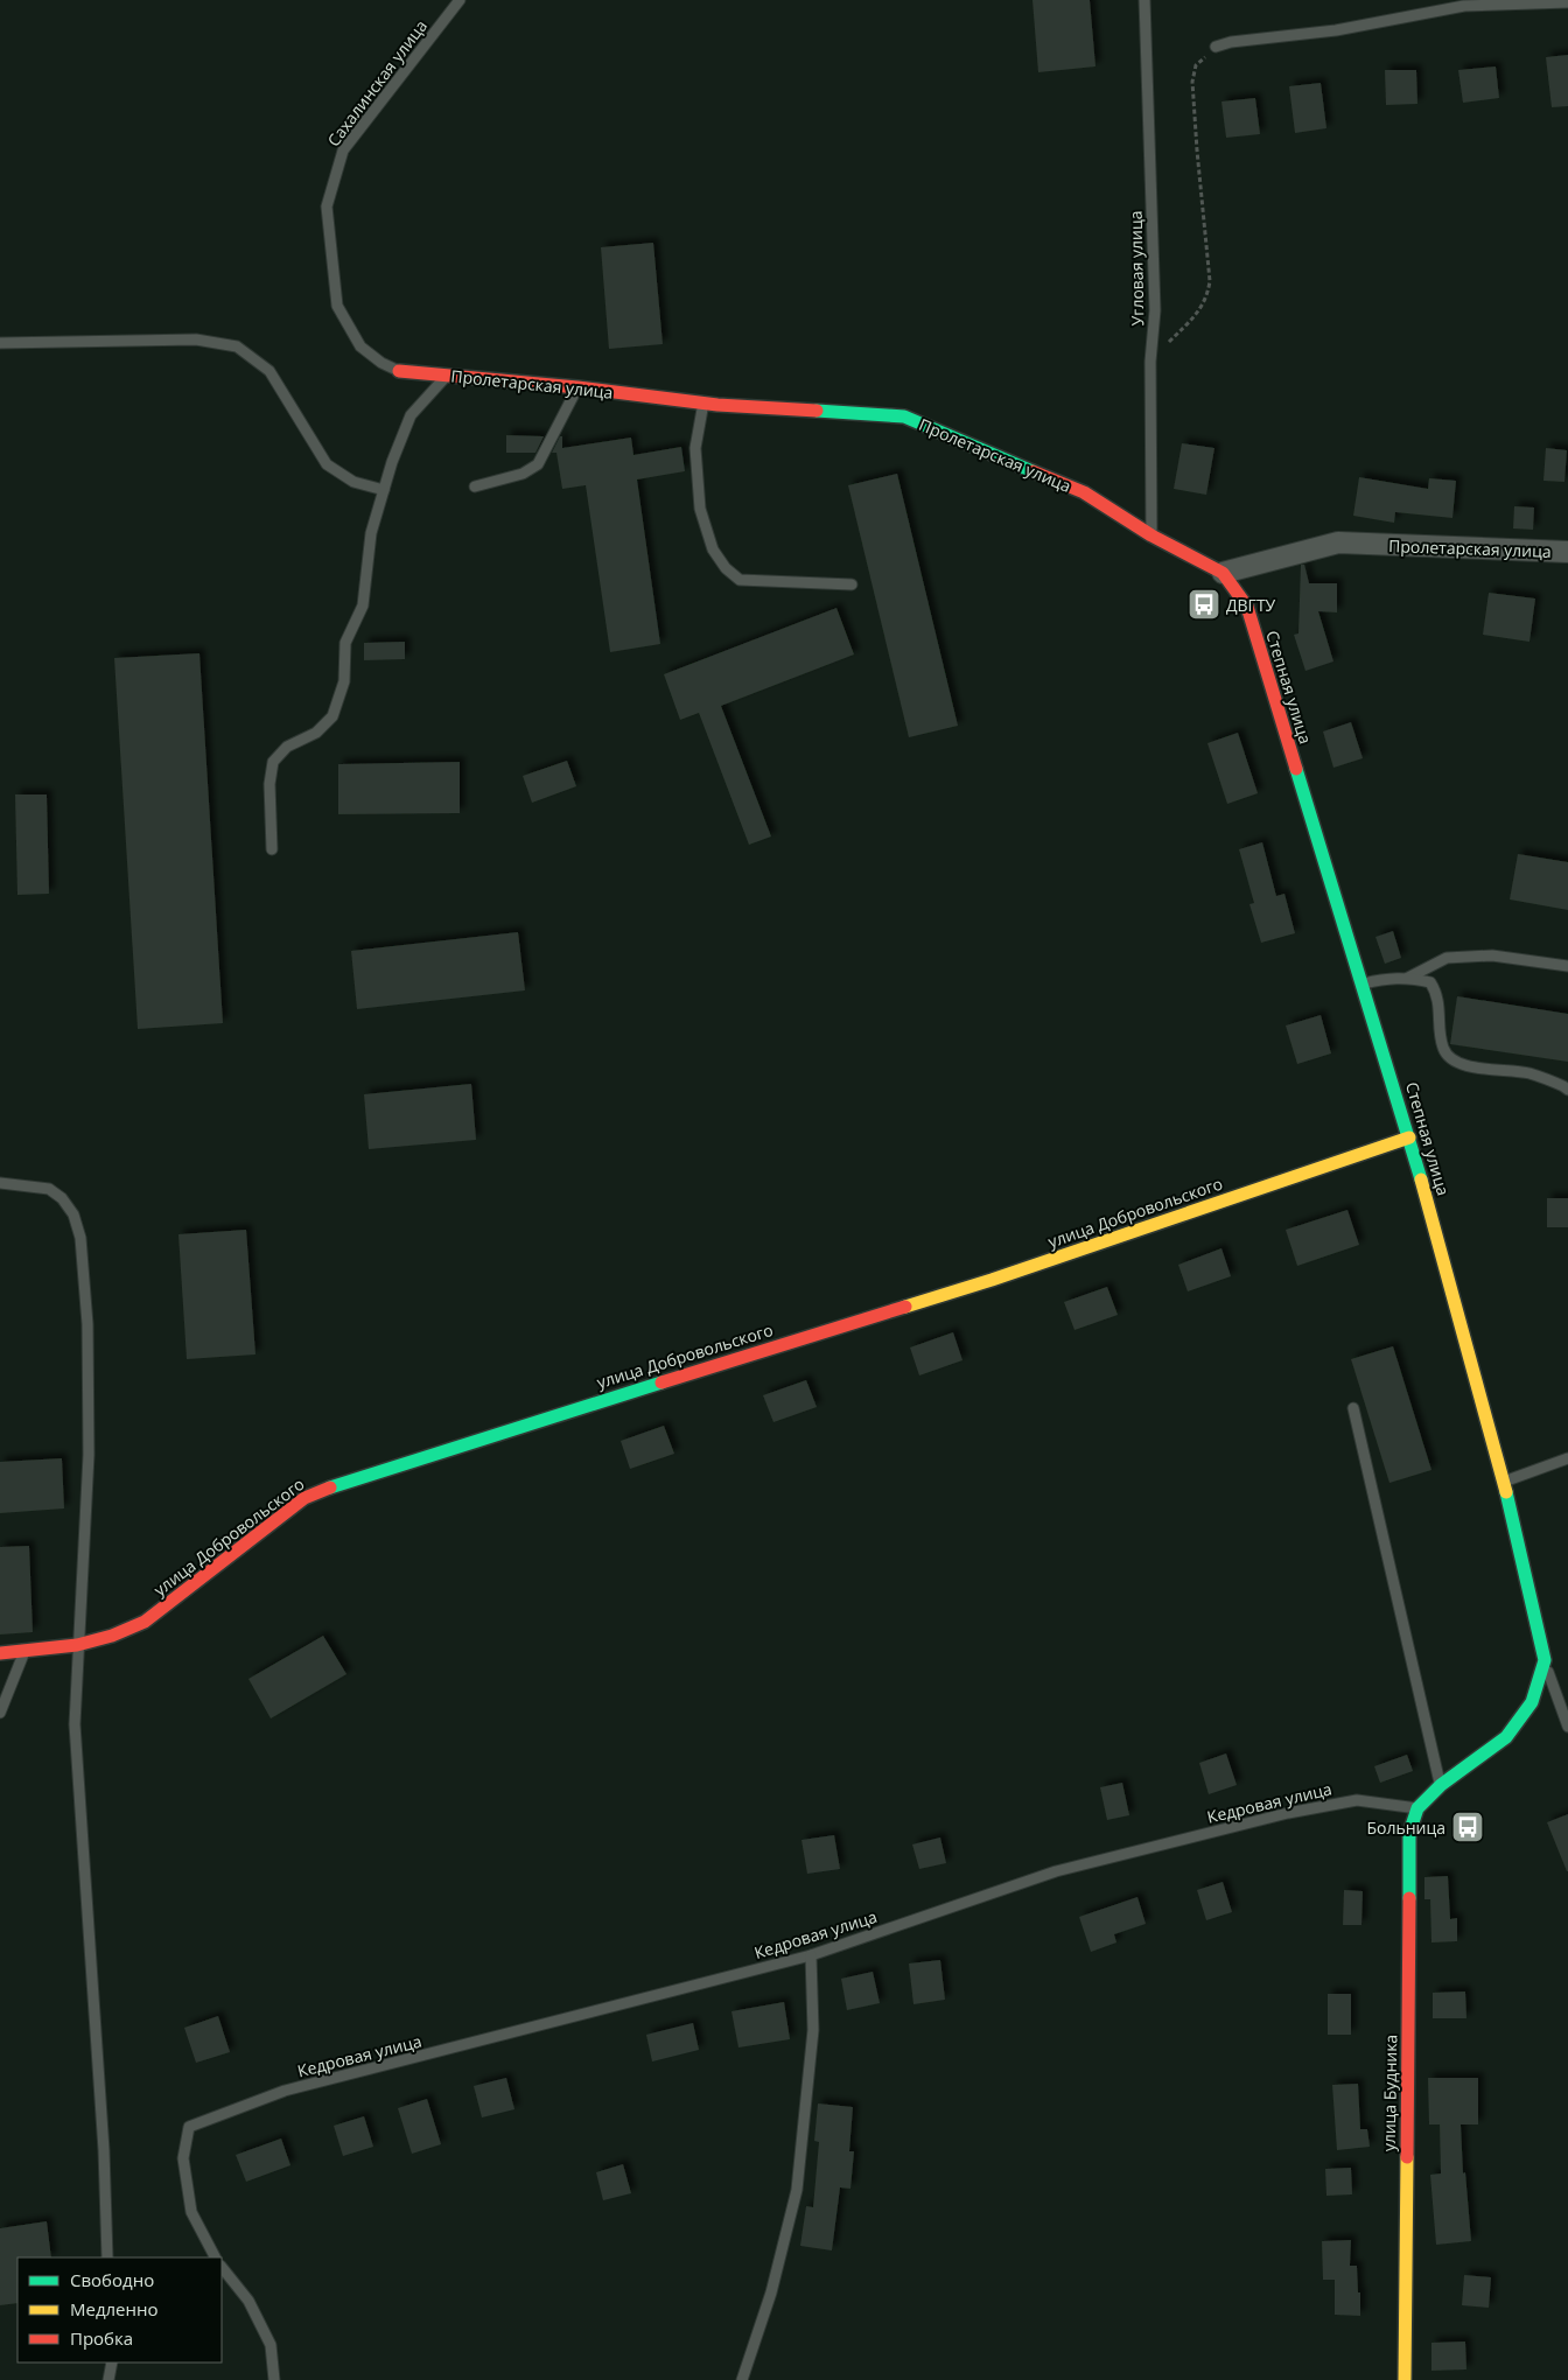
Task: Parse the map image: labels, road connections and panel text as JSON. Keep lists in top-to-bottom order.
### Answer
{
  "streets": {
    "street": [
      "Пролетарская улица",
      "Степная улица",
      "улица Добровольского",
      "улица Будника"
    ],
    "lane": ["Сахалинская улица", "Угловая улица", "Кедровая улица"]
  },
  "crossings": [
    ["Сахалинская улица", "Пролетарская улица"],
    ["Угловая улица", "Пролетарская улица"],
    ["Пролетарская улица", "Степная улица"],
    ["Степная улица", "улица Добровольского"],
    ["Кедровая улица", "улица Будника"]
  ],
  "places": {
    "bus stop": ["ДВГТУ", "Больница"]
  },
  "legend": ["Свободно", "Медленно", "Пробка"]
}
